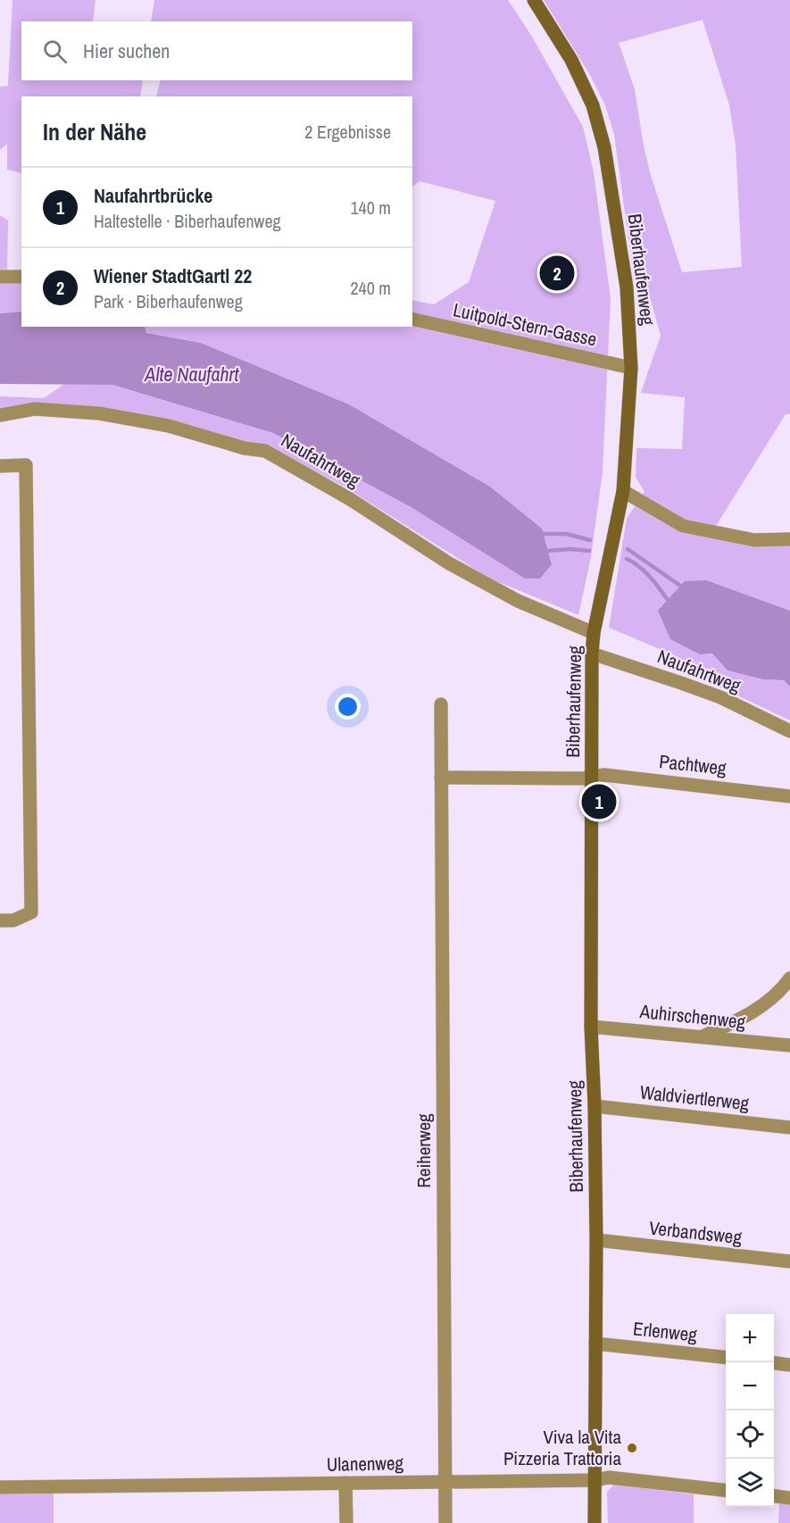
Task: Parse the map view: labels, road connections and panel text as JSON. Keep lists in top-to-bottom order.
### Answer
{
  "streets": {
    "main road": ["Biberhaufenweg"],
    "street": [
      "Luitpold-Stern-Gasse",
      "Naufahrtweg",
      "Pachtweg",
      "Auhirschenweg",
      "Waldviertlerweg",
      "Reiherweg",
      "Verbandsweg",
      "Erlenweg",
      "Ulanenweg"
    ]
  },
  "crossings": [
    ["Biberhaufenweg", "Luitpold-Stern-Gasse"],
    ["Biberhaufenweg", "Naufahrtweg"],
    ["Biberhaufenweg", "Pachtweg"],
    ["Biberhaufenweg", "Auhirschenweg"],
    ["Biberhaufenweg", "Waldviertlerweg"],
    ["Biberhaufenweg", "Verbandsweg"],
    ["Biberhaufenweg", "Erlenweg"],
    ["Biberhaufenweg", "Ulanenweg"],
    ["Reiherweg", "Ulanenweg"]
  ],
  "water": ["Alte Naufahrt"],
  "places": ["Viva la Vita Pizzeria Trattoria"],
  "page": {
    "search": "Hier suchen",
    "heading": ["In der Nähe", "2 Ergebnisse"],
    "list": [
      {
        "mark": "1",
        "name": "Naufahrtbrücke",
        "note": "Haltestelle · Biberhaufenweg",
        "value": "140 m"
      },
      {
        "mark": "2",
        "name": "Wiener StadtGartl 22",
        "note": "Park · Biberhaufenweg",
        "value": "240 m"
      }
    ],
    "pins": ["2", "1"],
    "map_buttons": ["+", "−"]
  }
}
